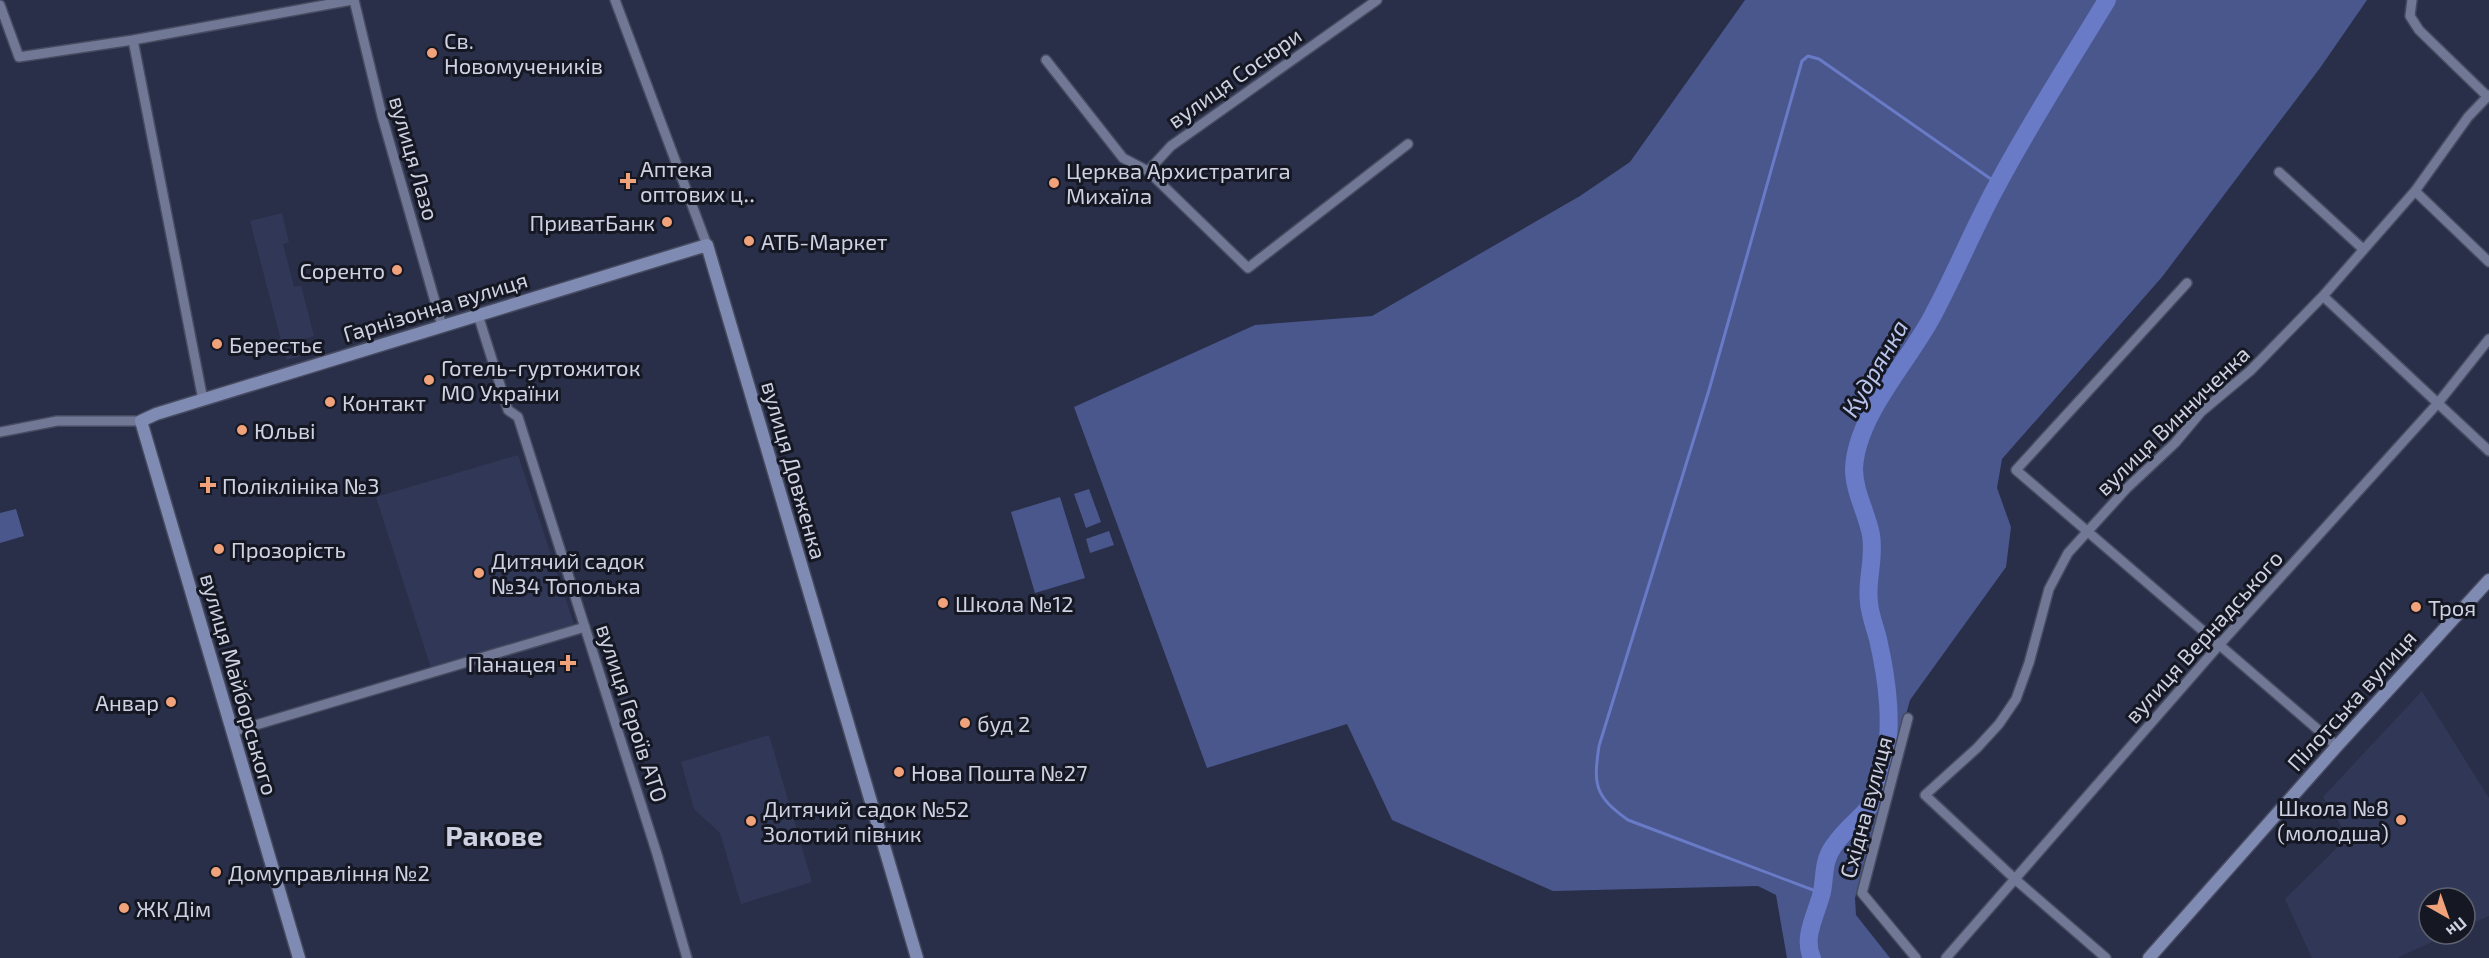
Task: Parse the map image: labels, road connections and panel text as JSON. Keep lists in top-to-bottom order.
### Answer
{
  "streets": {
    "street": [
      "вулиця Сосюри",
      "вулиця Лазо",
      "Гарнізонна вулиця",
      "вулиця Винниченка",
      "вулиця Довженка",
      "вулиця Вернадського",
      "вулиця Майборського",
      "Пілотська вулиця",
      "вулиця Героїв АТО",
      "Східна вулиця"
    ]
  },
  "crossings": [
    ["вулиця Лазо", "Гарнізонна вулиця"],
    ["Гарнізонна вулиця", "вулиця Довженка"],
    ["Гарнізонна вулиця", "вулиця Майборського"],
    ["Гарнізонна вулиця", "вулиця Героїв АТО"],
    ["вулиця Винниченка", "вулиця Вернадського"]
  ],
  "districts": ["Ракове"],
  "water": ["Кудрянка"],
  "places": {
    "other": [
      "Св. Новомучеників",
      "Церква Архистратига Михаїла",
      "ПриватБанк",
      "АТБ-Маркет",
      "Соренто",
      "Берестьє",
      "Готель-гуртожиток МО України",
      "Контакт",
      "Юльві",
      "Прозорість",
      "Дитячий садок №34 Тополька",
      "Школа №12",
      "Троя",
      "Анвар",
      "буд 2",
      "Нова Пошта №27",
      "Школа №8 (молодша)",
      "Дитячий садок №52 Золотий півник",
      "Домуправління №2",
      "ЖК Дім"
    ],
    "health": ["Аптека оптових ц‥", "Поліклініка №3", "Панацея"]
  },
  "north": "bottom right"
}
